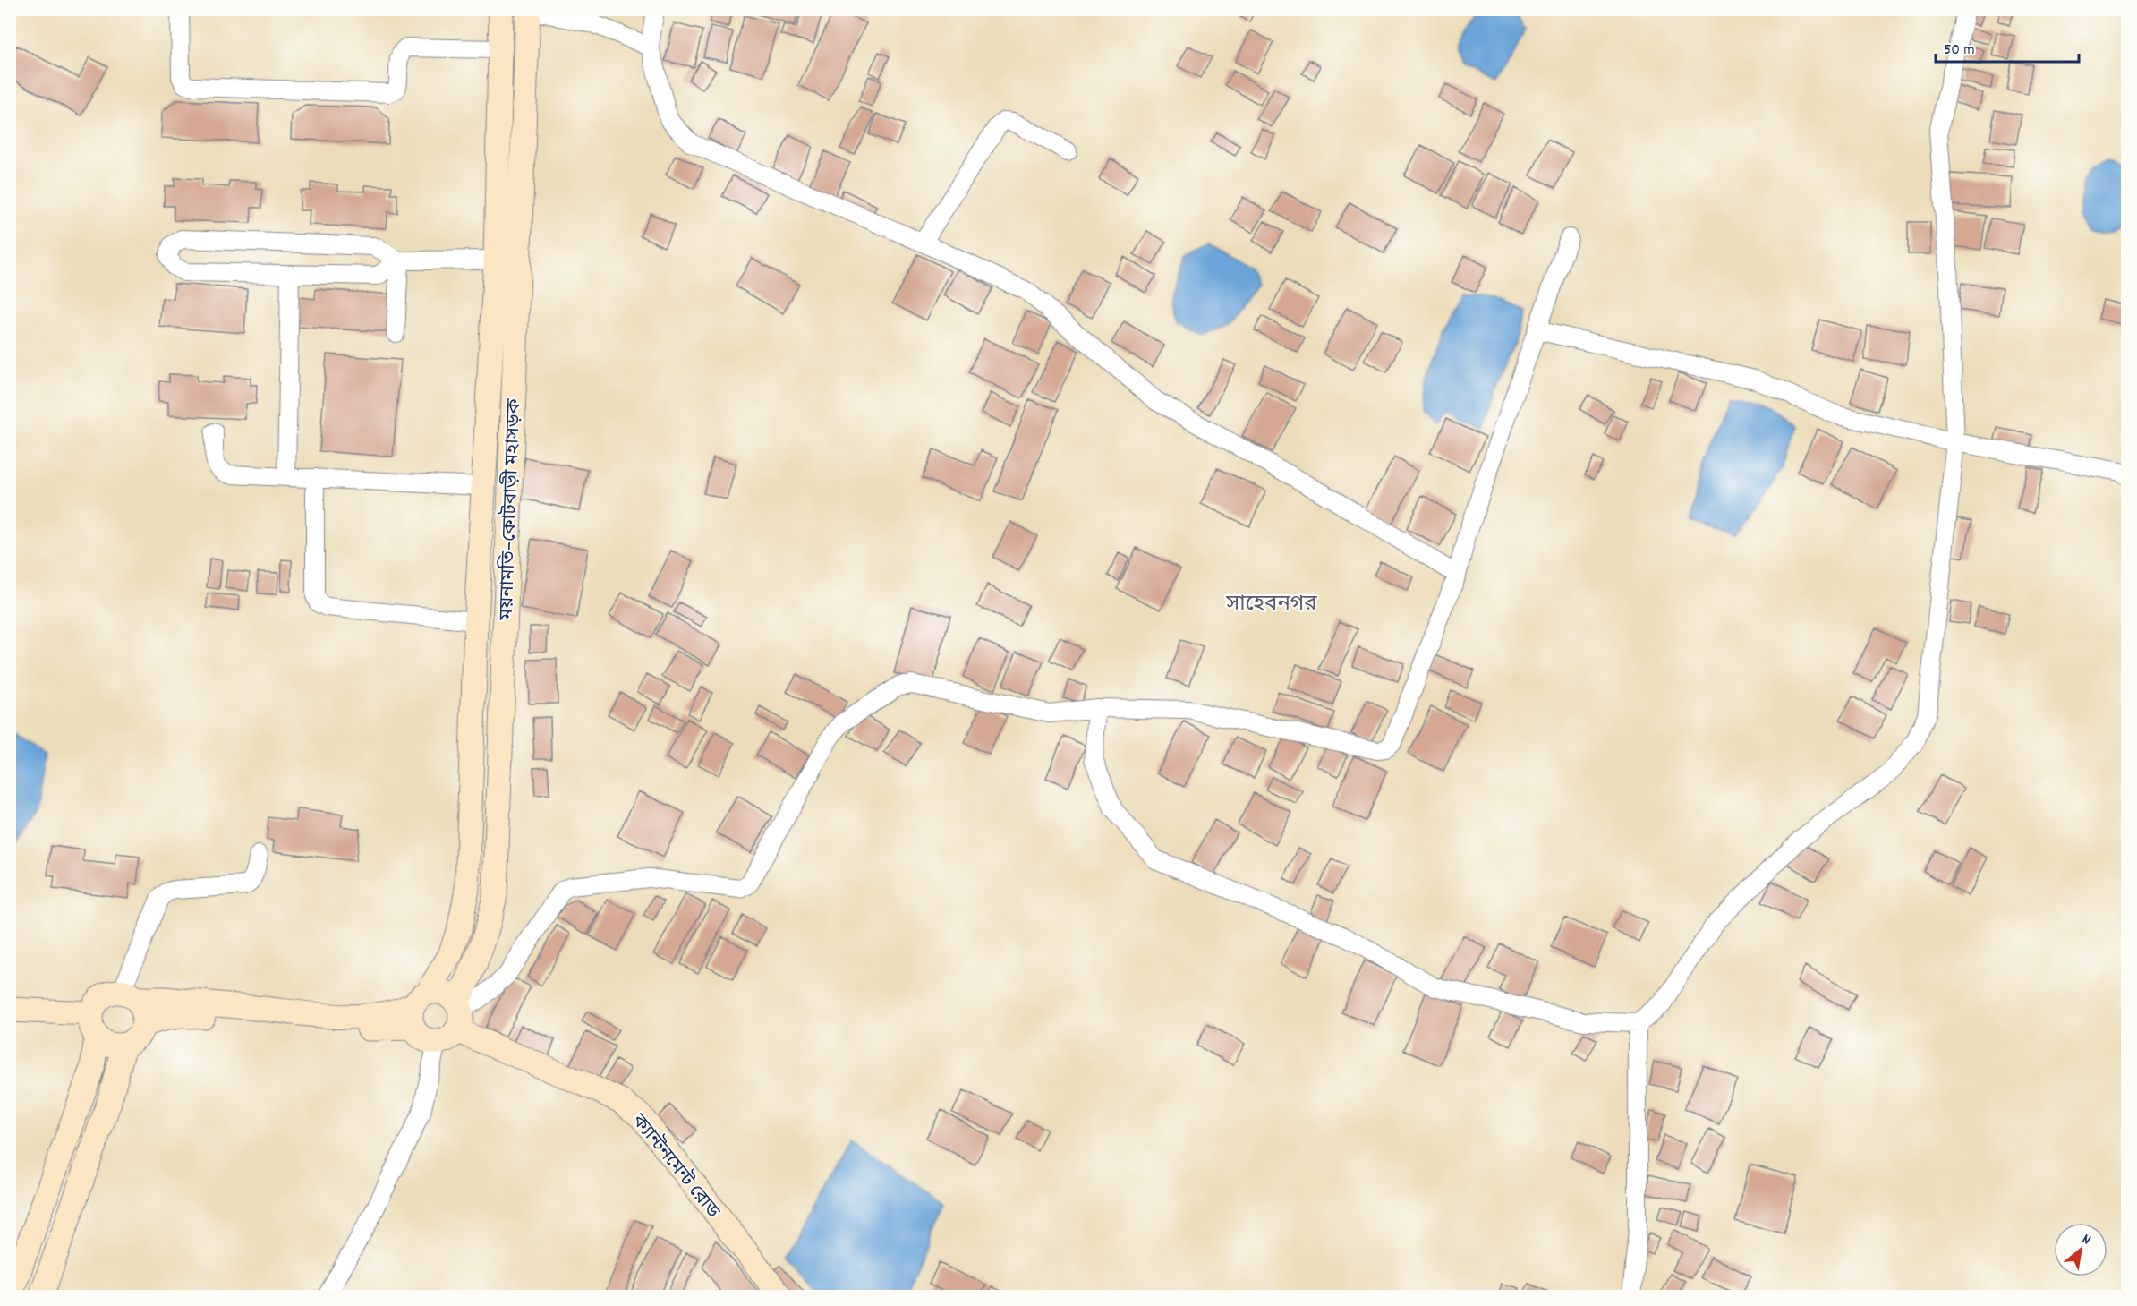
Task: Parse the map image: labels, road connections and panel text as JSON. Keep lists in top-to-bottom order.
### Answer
{
  "streets": {
    "main road": ["ময়নামতি–কোটবাড়ী মহাসড়ক", "ক্যান্টনমেন্ট রোড"]
  },
  "crossings": [
    ["ময়নামতি–কোটবাড়ী মহাসড়ক", "ক্যান্টনমেন্ট রোড"]
  ],
  "districts": ["সাহেবনগর"],
  "scale_bar": "50 m",
  "north": "top right"
}
